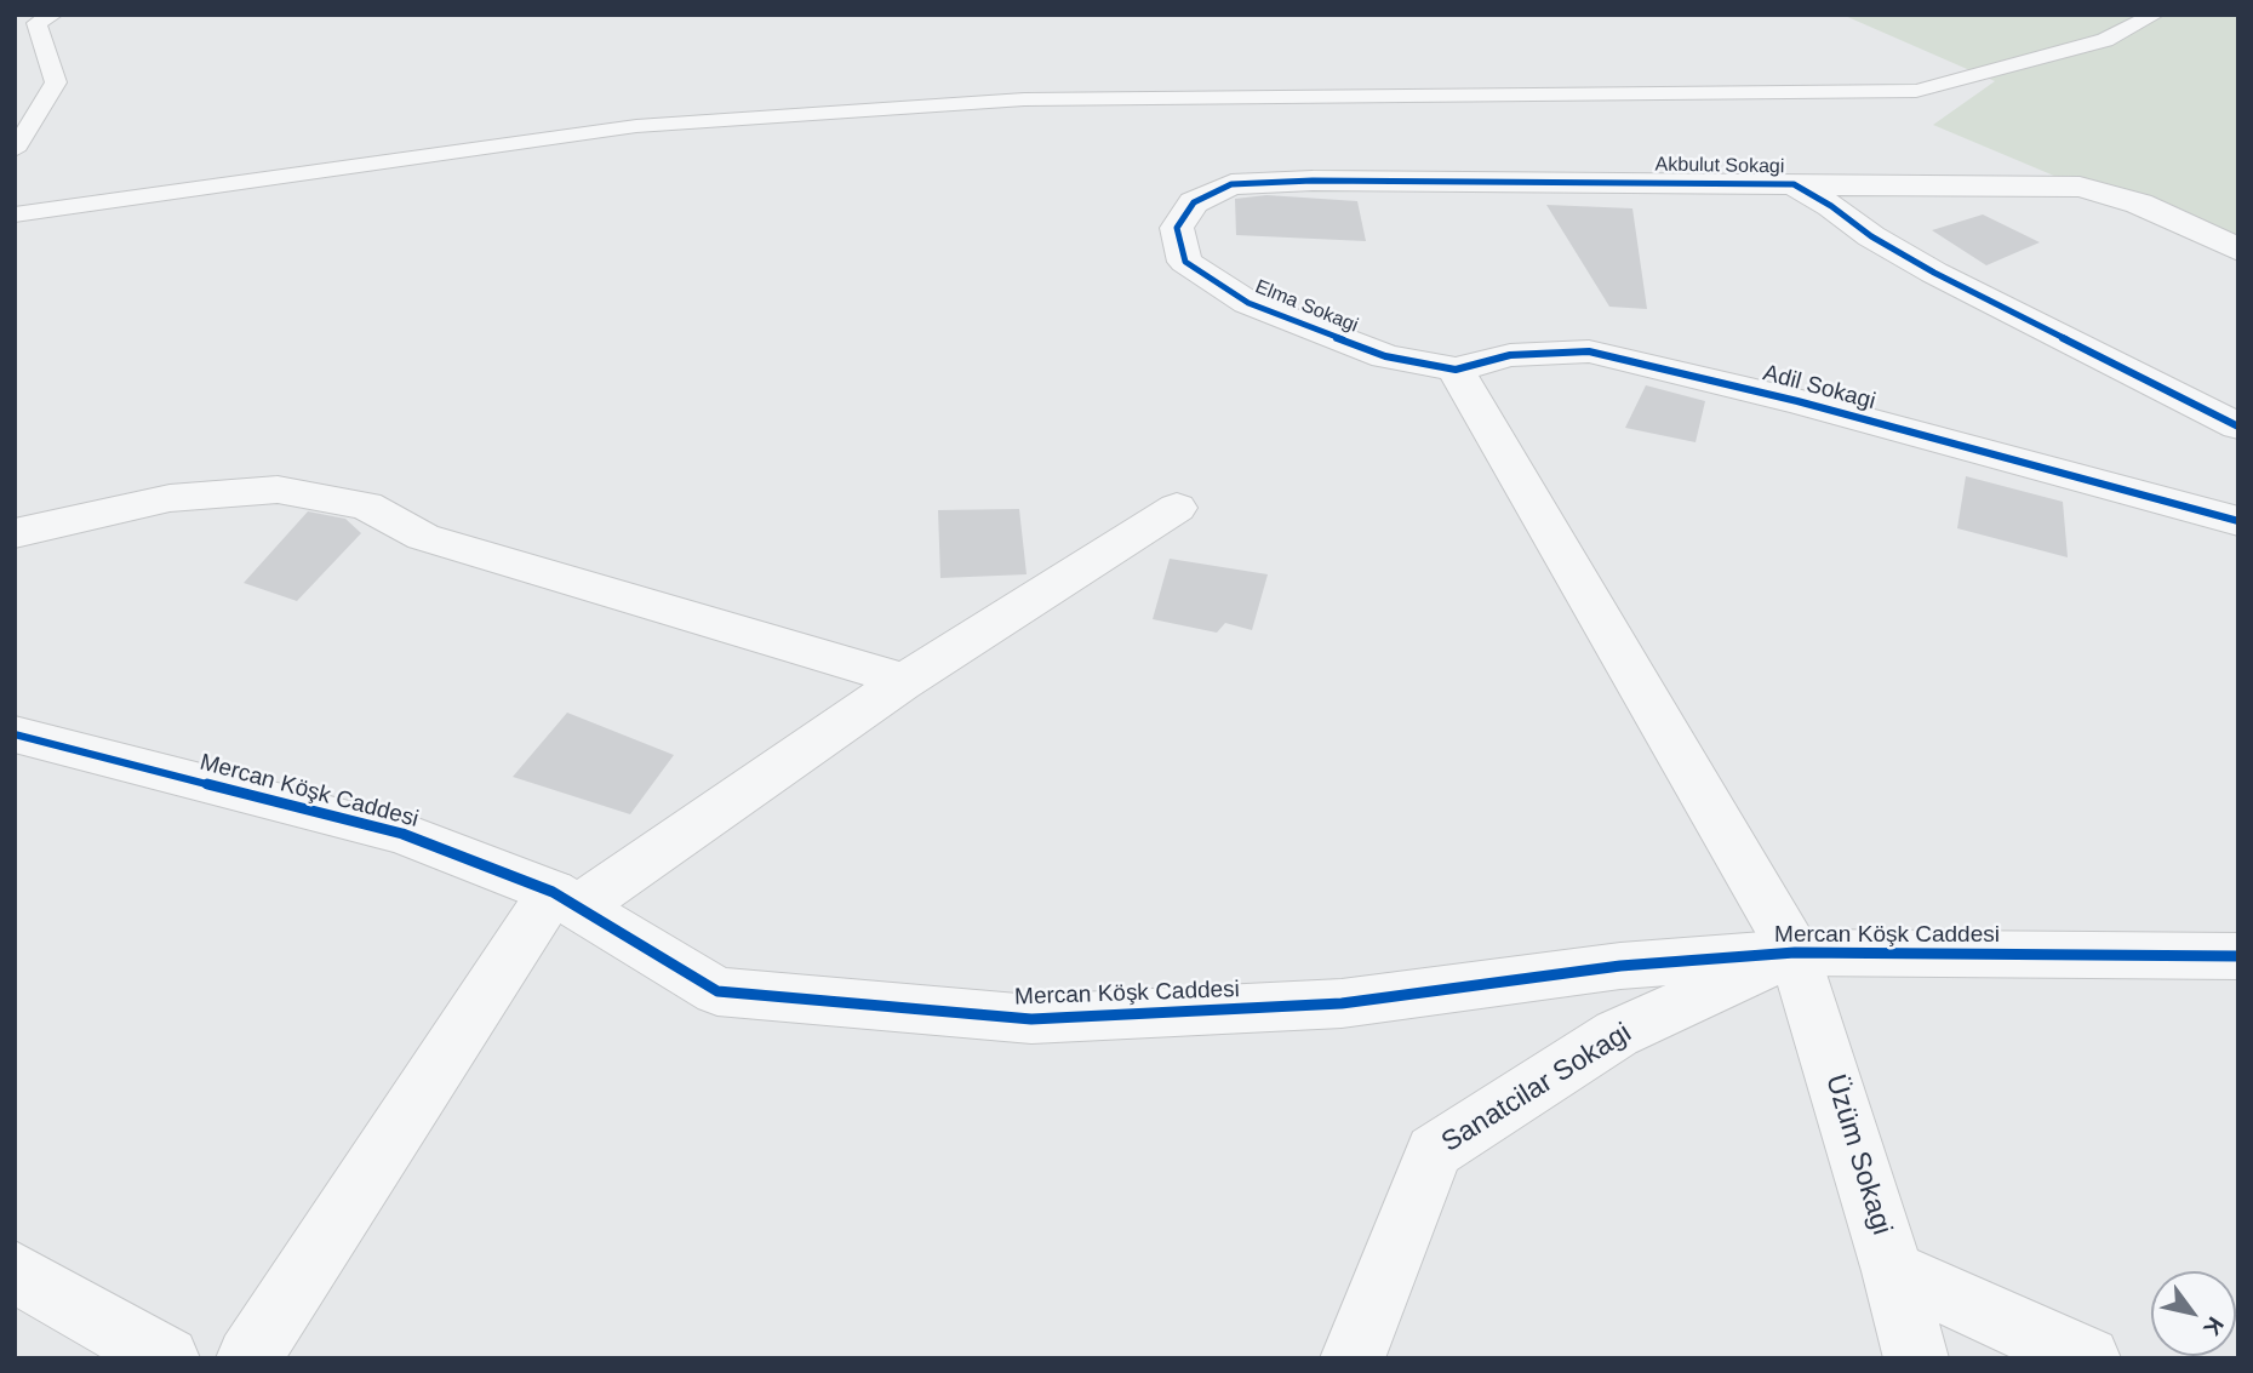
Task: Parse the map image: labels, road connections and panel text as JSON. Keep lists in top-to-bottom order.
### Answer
{
  "streets": {
    "street": [
      "Akbulut Sokagi",
      "Elma Sokagi",
      "Adil Sokagi",
      "Mercan Köşk Caddesi",
      "Sanatcilar Sokagi",
      "Üzüm Sokagi"
    ]
  },
  "crossings": [
    ["Akbulut Sokagi", "Elma Sokagi"],
    ["Elma Sokagi", "Adil Sokagi"],
    ["Mercan Köşk Caddesi", "Sanatcilar Sokagi"],
    ["Mercan Köşk Caddesi", "Üzüm Sokagi"],
    ["Sanatcilar Sokagi", "Üzüm Sokagi"]
  ],
  "north": "bottom right"
}
